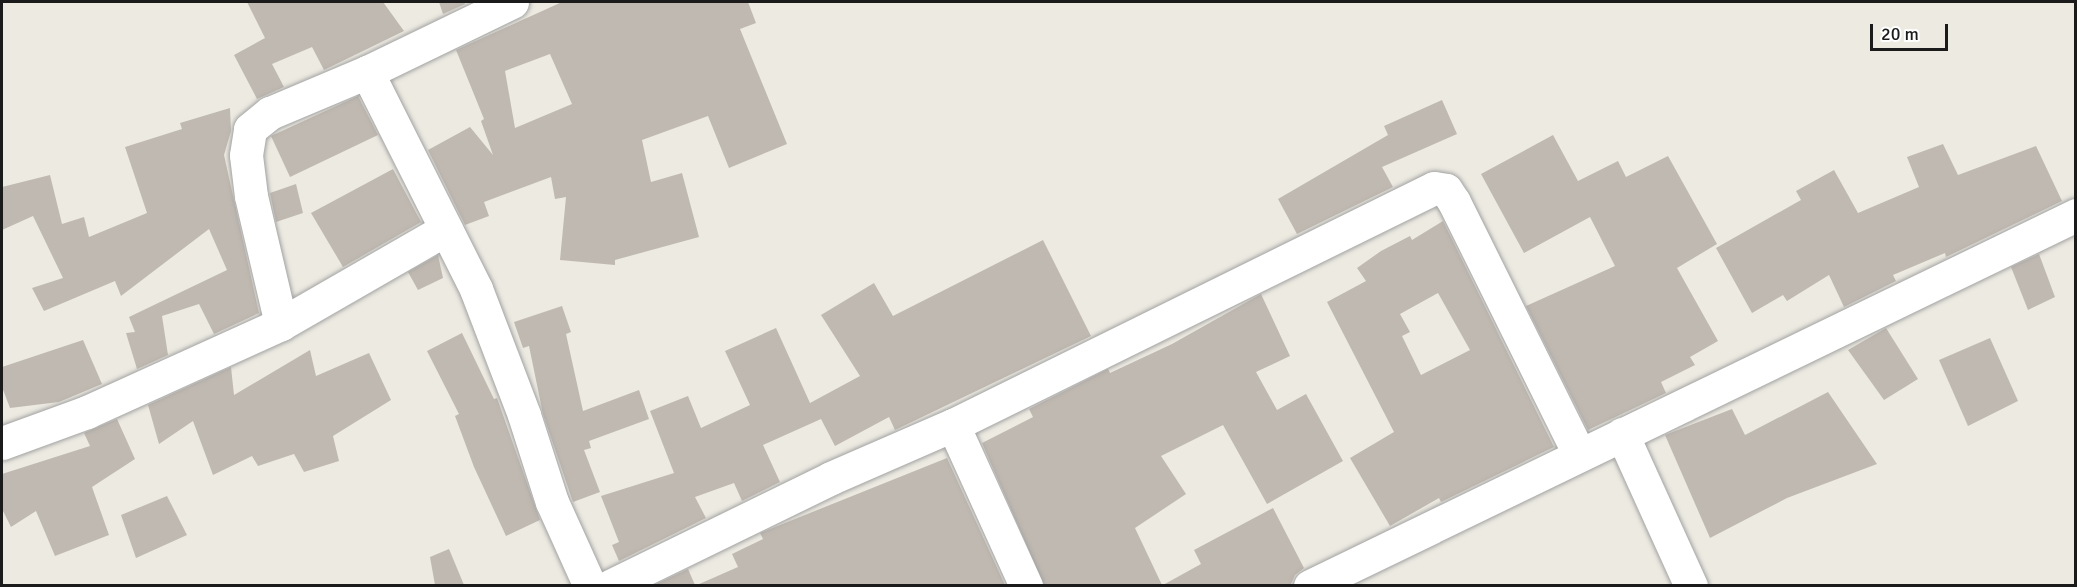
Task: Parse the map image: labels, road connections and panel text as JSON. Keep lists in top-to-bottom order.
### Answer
{
  "scale_bar": "20 m"
}
